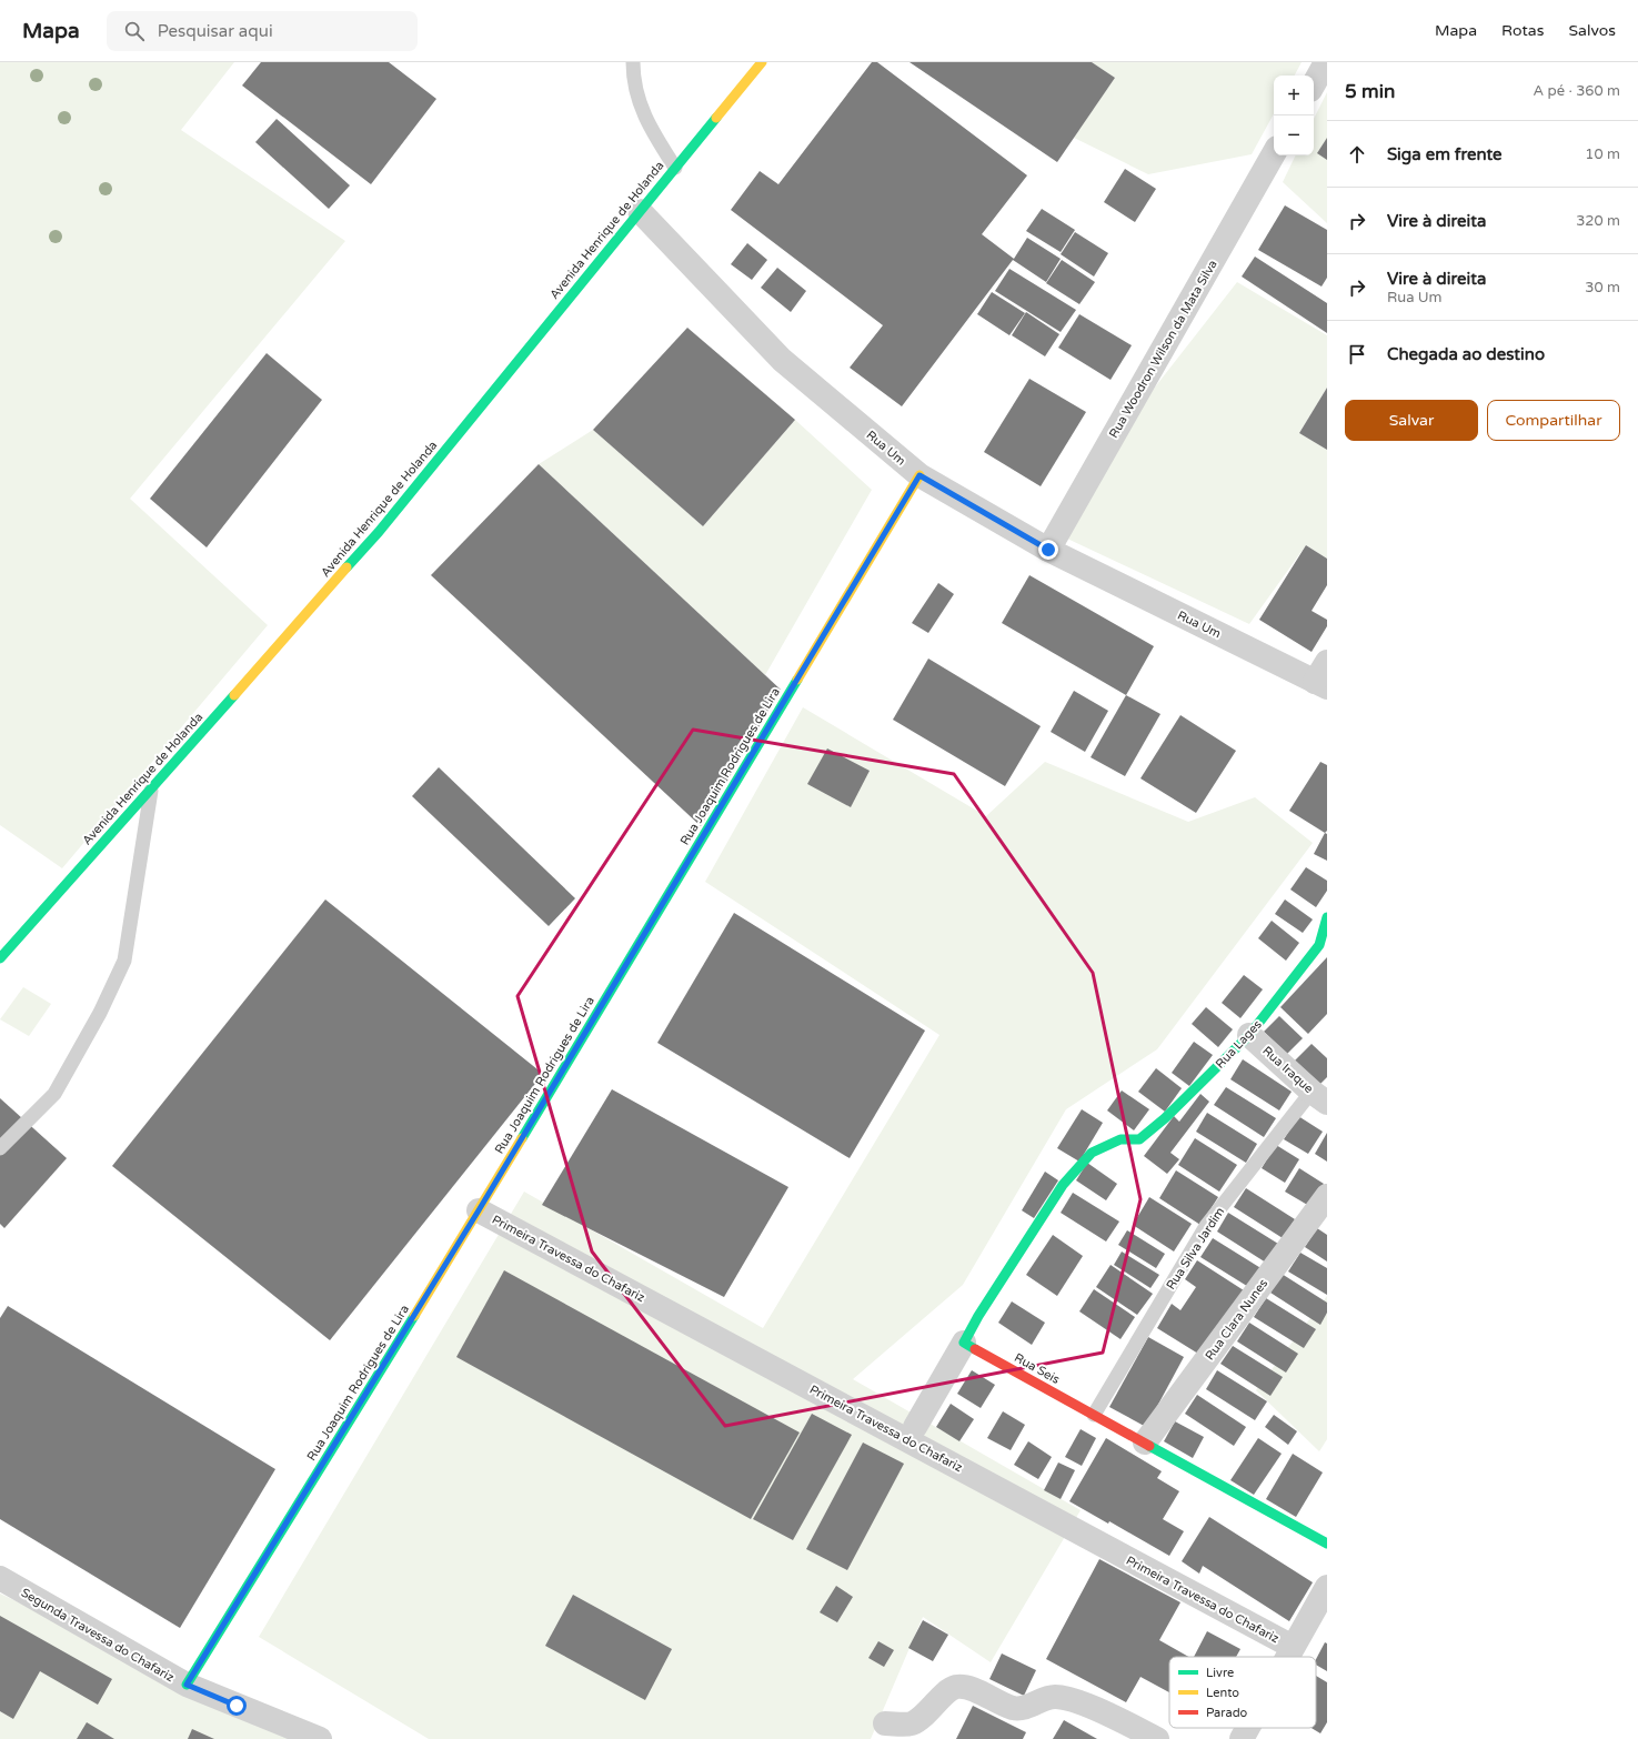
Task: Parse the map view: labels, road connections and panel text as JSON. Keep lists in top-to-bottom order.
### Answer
{
  "streets": {
    "street": [
      "Avenida Henrique de Holanda",
      "Rua Woodron Wilson da Mata Silva",
      "Rua Um",
      "Rua Joaquim Rodrigues de Lira",
      "Rua Lages",
      "Rua Iraque",
      "Primeira Travessa do Chafariz",
      "Rua Clara Nunes",
      "Rua Seis",
      "Segunda Travessa do Chafariz"
    ],
    "lane": ["Rua Silva Jardim"]
  },
  "crossings": [
    ["Avenida Henrique de Holanda", "Rua Um"],
    ["Rua Woodron Wilson da Mata Silva", "Rua Um"],
    ["Rua Um", "Rua Joaquim Rodrigues de Lira"],
    ["Rua Joaquim Rodrigues de Lira", "Primeira Travessa do Chafariz"],
    ["Rua Joaquim Rodrigues de Lira", "Segunda Travessa do Chafariz"],
    ["Rua Lages", "Rua Iraque"],
    ["Rua Lages", "Rua Seis"],
    ["Rua Iraque", "Rua Silva Jardim"],
    ["Rua Silva Jardim", "Rua Seis"],
    ["Rua Clara Nunes", "Rua Seis"]
  ],
  "legend": ["Livre", "Lento", "Parado"],
  "page": {
    "header": "Mapa",
    "search": "Pesquisar aqui",
    "nav": ["Mapa", "Rotas", "Salvos"],
    "heading": ["5 min", "A pé · 360 m"],
    "map_buttons": ["+", "−"],
    "list": [
      ["Siga em frente", "10 m"],
      ["Vire à direita", "320 m"],
      ["Vire à direita", "Rua Um", "30 m"],
      "Chegada ao destino"
    ],
    "buttons": ["Salvar", "Compartilhar"]
  }
}
